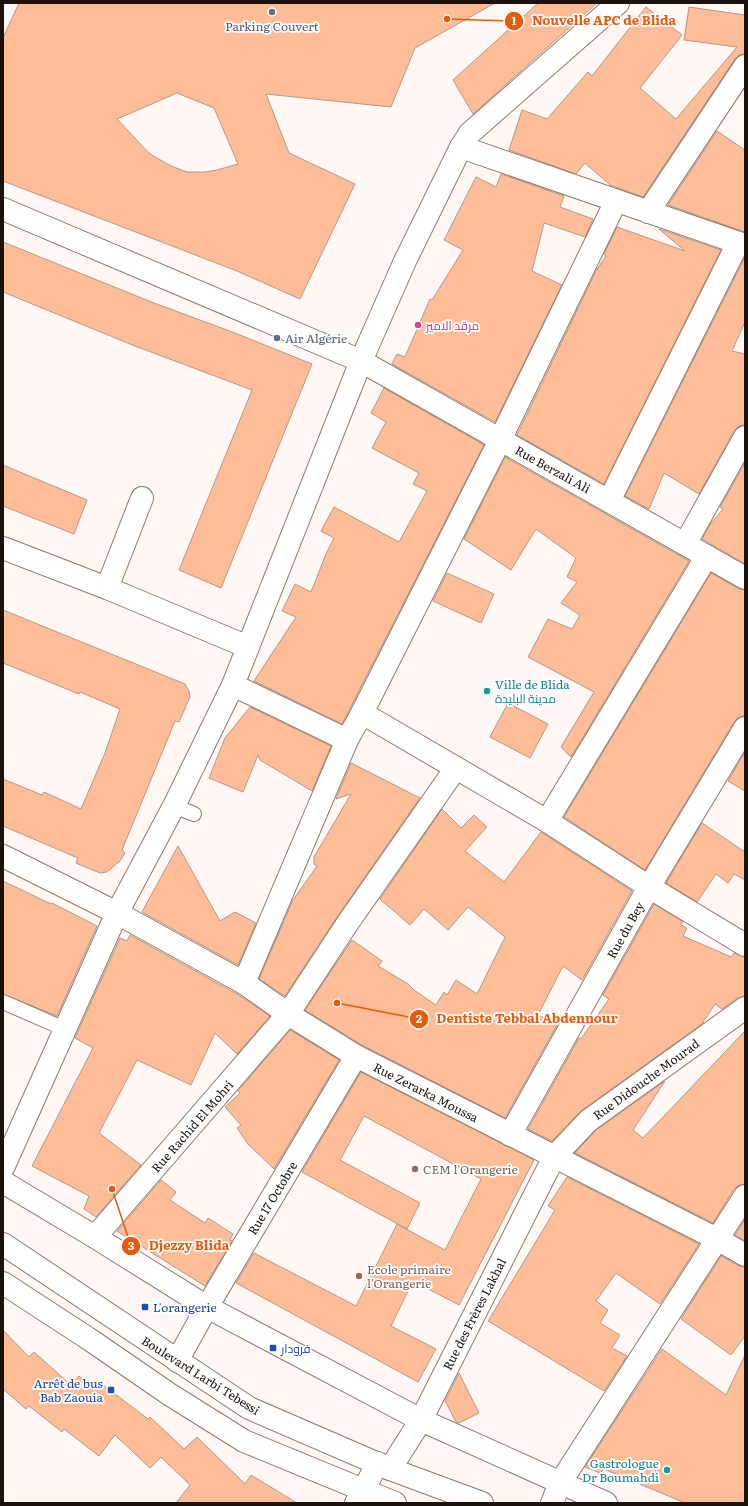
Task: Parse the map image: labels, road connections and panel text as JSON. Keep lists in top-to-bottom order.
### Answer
{
  "streets": {
    "street": [
      "Rue Berzali Ali",
      "Rue du Bey",
      "Rue Didouche Mourad",
      "Rue Zerarka Moussa",
      "Rue Rachid El Mohri",
      "Rue 17 Octobre",
      "Rue des Frères Lakhal",
      "Boulevard Larbi Tebessi"
    ]
  },
  "crossings": [
    ["Rue du Bey", "Rue Zerarka Moussa"],
    ["Rue Didouche Mourad", "Rue Zerarka Moussa"],
    ["Rue Didouche Mourad", "Rue des Frères Lakhal"],
    ["Rue Zerarka Moussa", "Rue Rachid El Mohri"],
    ["Rue Zerarka Moussa", "Rue 17 Octobre"],
    ["Rue Zerarka Moussa", "Rue des Frères Lakhal"],
    ["Rue 17 Octobre", "Boulevard Larbi Tebessi"],
    ["Rue des Frères Lakhal", "Boulevard Larbi Tebessi"]
  ],
  "places": {
    "other": [
      "Parking Couvert",
      "Nouvelle APC de Blida",
      "مرقد الامير",
      "Air Algérie",
      "Ville de Blida مدينة البليدة",
      "Dentiste Tebbal Abdennour",
      "CEM l'Orangerie",
      "Djezzy Blida",
      "Ecole primaire l'Orangerie",
      "Gastrologue Dr Boumahdi"
    ],
    "transit": ["L'orangerie", "فرودار", "Arrêt de bus Bab Zaouia"]
  }
}
